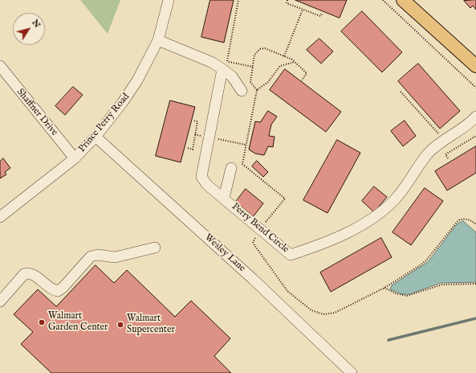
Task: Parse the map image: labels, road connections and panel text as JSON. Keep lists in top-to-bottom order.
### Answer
{
  "streets": {
    "street": [
      "Shaffner Drive",
      "Prince Perry Road",
      "Perry Bend Circle",
      "Wesley Lane"
    ]
  },
  "crossings": [
    ["Shaffner Drive", "Prince Perry Road"],
    ["Prince Perry Road", "Wesley Lane"]
  ],
  "places": ["Walmart Garden Center", "Walmart Supercenter"],
  "north": "top right"
}
